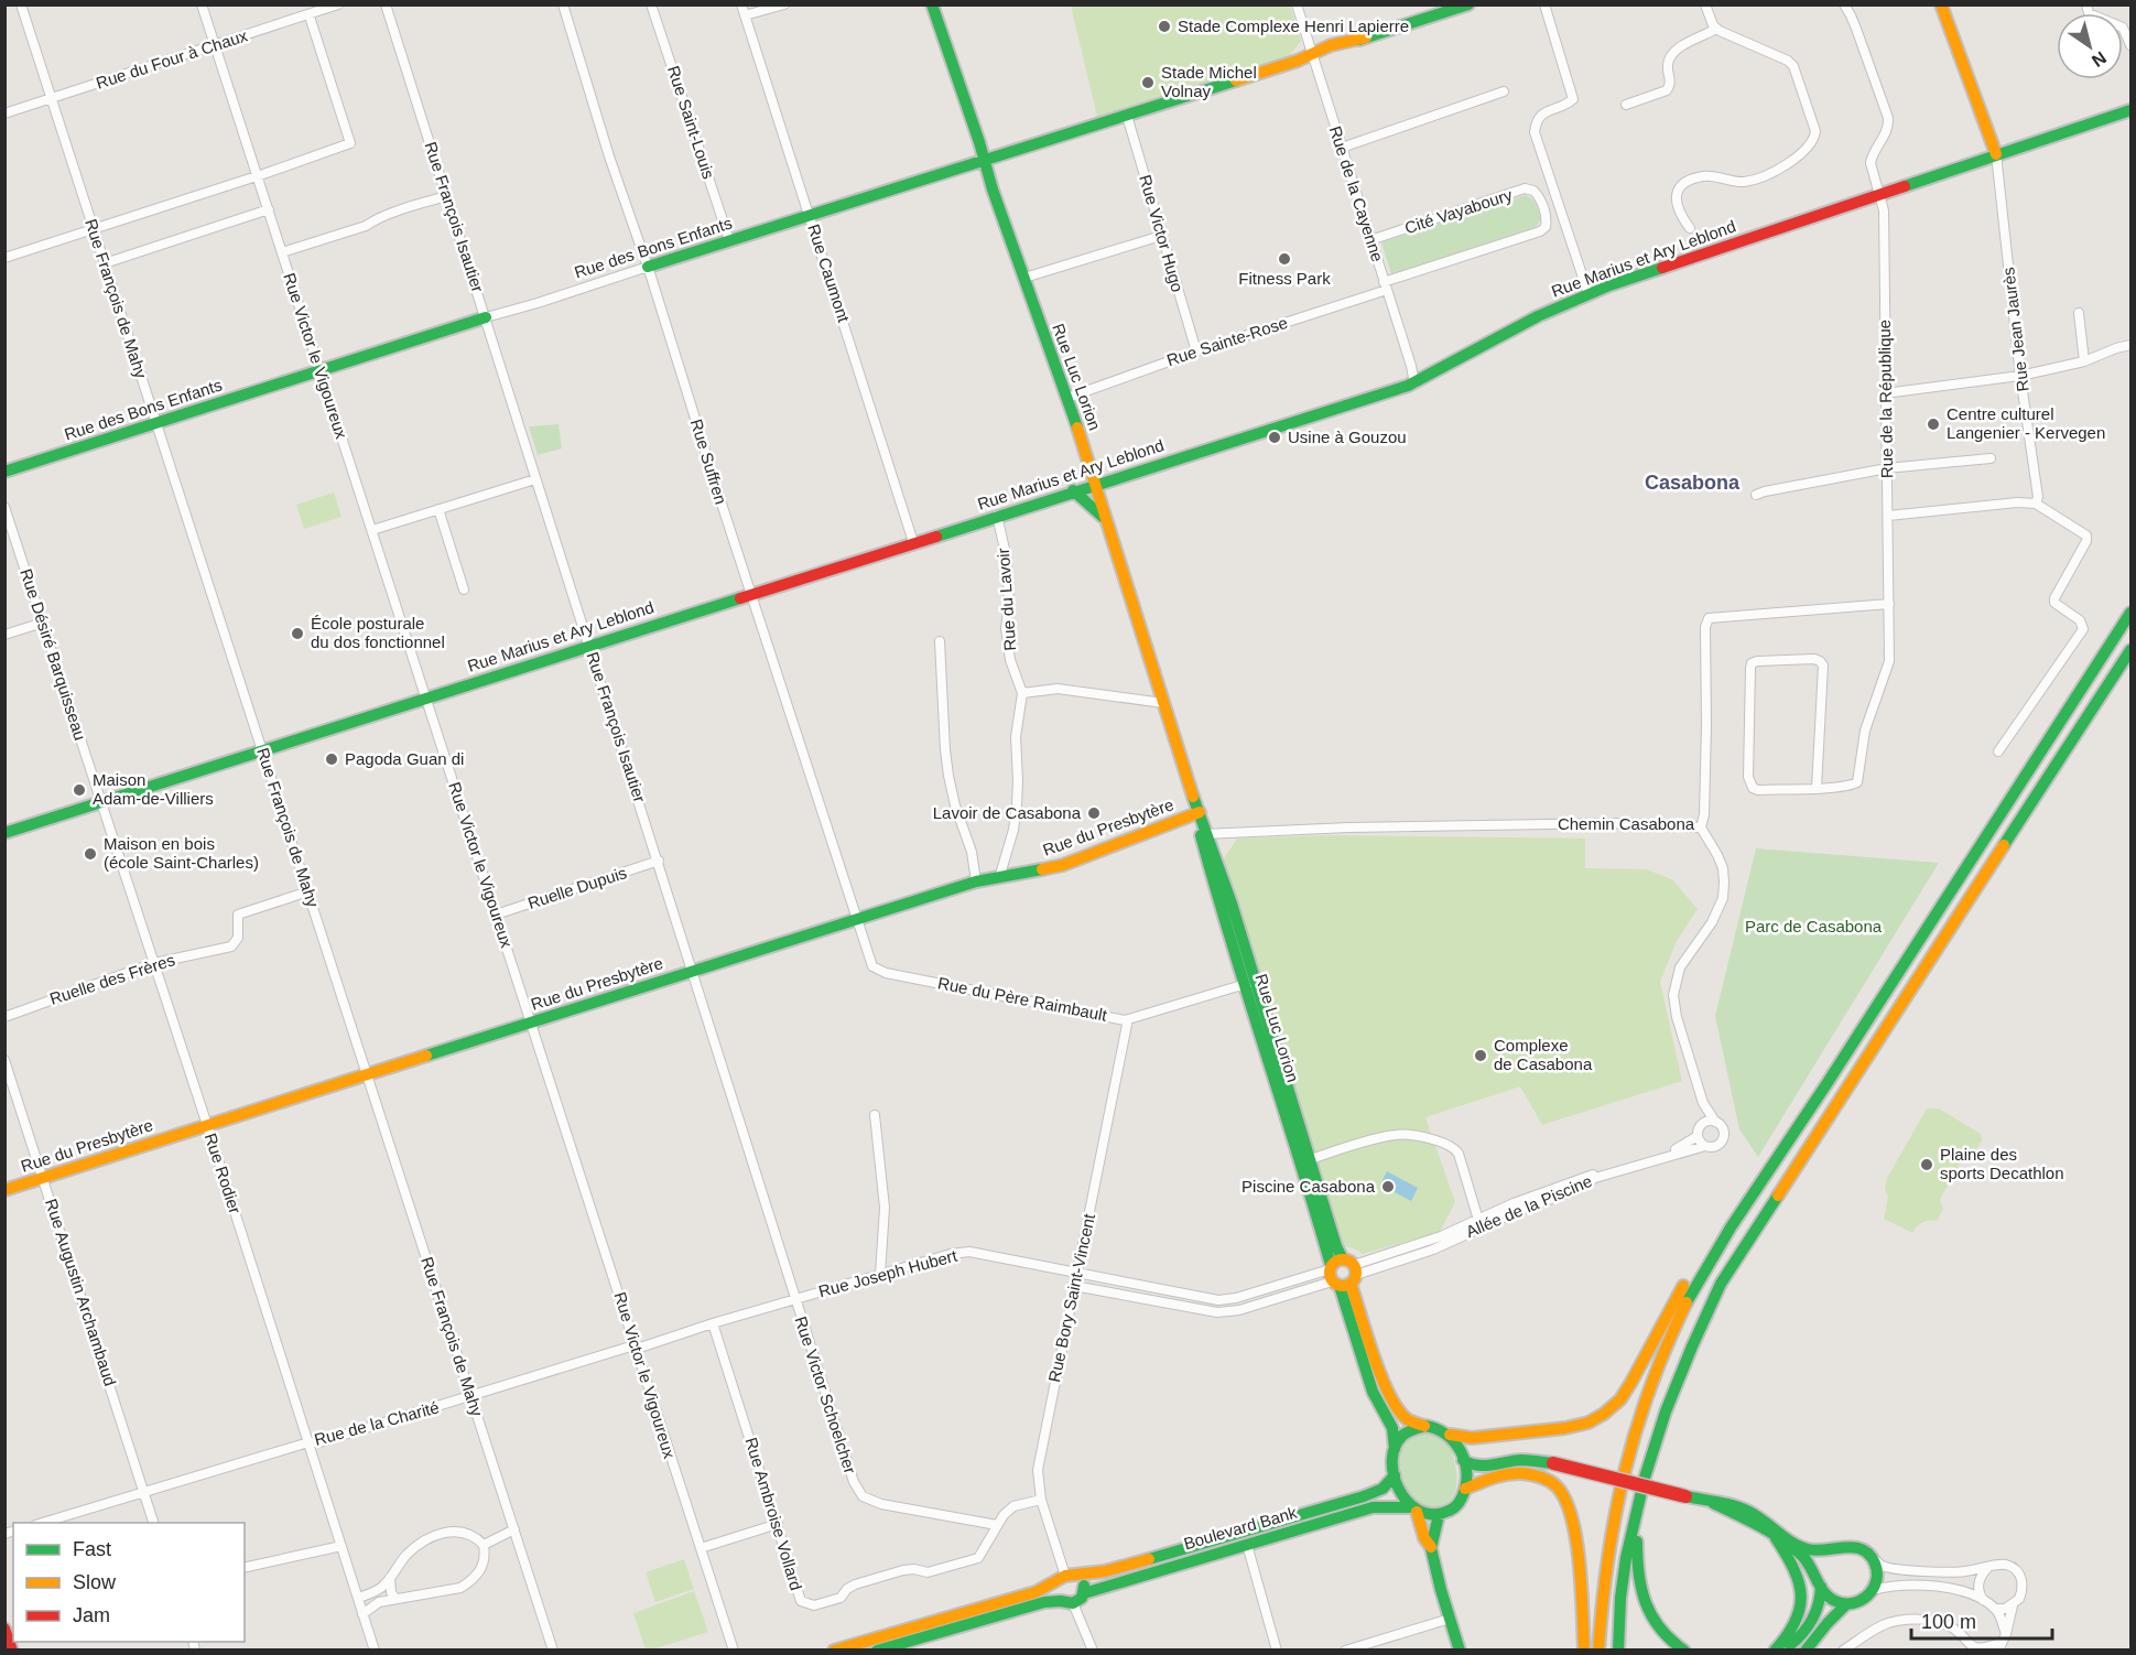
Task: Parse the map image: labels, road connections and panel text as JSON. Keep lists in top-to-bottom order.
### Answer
{
  "streets": {
    "main road": [
      "Rue des Bons Enfants",
      "Rue Marius et Ary Leblond",
      "Rue Luc Lorion",
      "Rue du Presbytère",
      "Boulevard Bank"
    ],
    "street": [
      "Rue du Four à Chaux",
      "Rue Saint-Louis",
      "Rue de la Cayenne",
      "Cité Vayaboury",
      "Rue François Isautier",
      "Rue Victor Hugo",
      "Rue Caumont",
      "Rue François de Mahy",
      "Rue Jean Jaurès",
      "Rue Sainte-Rose",
      "Rue Victor le Vigoureux",
      "Rue de la République",
      "Rue Suffren",
      "Rue du Lavoir",
      "Rue Désiré Barquisseau",
      "Chemin Casabona",
      "Ruelle Dupuis",
      "Ruelle des Frères",
      "Rue du Père Raimbault",
      "Rue Rodier",
      "Allée de la Piscine",
      "Rue Joseph Hubert",
      "Rue Augustin Archambaud",
      "Rue Bory Saint-Vincent",
      "Rue Victor Schoelcher",
      "Rue de la Charité",
      "Rue Ambroise Vollard"
    ]
  },
  "crossings": [
    ["Rue du Four à Chaux", "Rue François de Mahy"],
    ["Rue du Four à Chaux", "Rue Victor le Vigoureux"],
    ["Rue Saint-Louis", "Rue des Bons Enfants"],
    ["Rue de la Cayenne", "Cité Vayaboury"],
    ["Rue de la Cayenne", "Rue des Bons Enfants"],
    ["Rue de la Cayenne", "Rue Marius et Ary Leblond"],
    ["Rue de la Cayenne", "Rue Sainte-Rose"],
    ["Cité Vayaboury", "Rue Sainte-Rose"],
    ["Rue François Isautier", "Rue des Bons Enfants"],
    ["Rue François Isautier", "Rue Marius et Ary Leblond"],
    ["Rue François Isautier", "Rue du Presbytère"],
    ["Rue François Isautier", "Ruelle Dupuis"],
    ["Rue François Isautier", "Rue Joseph Hubert"],
    ["Rue François Isautier", "Rue Victor Schoelcher"],
    ["Rue François Isautier", "Rue de la Charité"],
    ["Rue Victor Hugo", "Rue des Bons Enfants"],
    ["Rue Victor Hugo", "Rue Sainte-Rose"],
    ["Rue des Bons Enfants", "Rue Caumont"],
    ["Rue des Bons Enfants", "Rue François de Mahy"],
    ["Rue des Bons Enfants", "Rue Victor le Vigoureux"],
    ["Rue des Bons Enfants", "Rue Luc Lorion"],
    ["Rue des Bons Enfants", "Rue Suffren"],
    ["Rue Marius et Ary Leblond", "Rue Caumont"],
    ["Rue Marius et Ary Leblond", "Rue François de Mahy"],
    ["Rue Marius et Ary Leblond", "Rue Jean Jaurès"],
    ["Rue Marius et Ary Leblond", "Rue Victor le Vigoureux"],
    ["Rue Marius et Ary Leblond", "Rue Luc Lorion"],
    ["Rue Marius et Ary Leblond", "Rue de la République"],
    ["Rue Marius et Ary Leblond", "Rue Suffren"],
    ["Rue Marius et Ary Leblond", "Rue du Lavoir"],
    ["Rue Marius et Ary Leblond", "Rue Désiré Barquisseau"],
    ["Rue Marius et Ary Leblond", "Rue Rodier"],
    ["Rue François de Mahy", "Rue du Presbytère"],
    ["Rue François de Mahy", "Ruelle des Frères"],
    ["Rue François de Mahy", "Rue de la Charité"],
    ["Rue Sainte-Rose", "Rue Luc Lorion"],
    ["Rue Victor le Vigoureux", "Rue du Presbytère"],
    ["Rue Victor le Vigoureux", "Ruelle Dupuis"],
    ["Rue Victor le Vigoureux", "Rue de la Charité"],
    ["Rue Luc Lorion", "Chemin Casabona"],
    ["Rue Luc Lorion", "Rue du Presbytère"],
    ["Rue Luc Lorion", "Rue du Père Raimbault"],
    ["Rue Luc Lorion", "Allée de la Piscine"],
    ["Rue Luc Lorion", "Rue Joseph Hubert"],
    ["Rue Luc Lorion", "Boulevard Bank"],
    ["Rue de la République", "Chemin Casabona"],
    ["Rue Suffren", "Rue du Presbytère"],
    ["Rue Suffren", "Rue du Père Raimbault"],
    ["Rue du Lavoir", "Rue du Presbytère"],
    ["Rue Désiré Barquisseau", "Rue Rodier"],
    ["Rue du Presbytère", "Rue du Père Raimbault"],
    ["Rue du Presbytère", "Rue Rodier"],
    ["Rue du Presbytère", "Rue Augustin Archambaud"],
    ["Ruelle des Frères", "Rue Rodier"],
    ["Rue du Père Raimbault", "Rue Bory Saint-Vincent"],
    ["Rue Rodier", "Rue de la Charité"],
    ["Allée de la Piscine", "Rue Joseph Hubert"],
    ["Rue Joseph Hubert", "Rue Bory Saint-Vincent"],
    ["Rue Joseph Hubert", "Rue Victor Schoelcher"],
    ["Rue Joseph Hubert", "Rue de la Charité"],
    ["Rue Augustin Archambaud", "Rue de la Charité"],
    ["Rue Bory Saint-Vincent", "Boulevard Bank"],
    ["Rue Victor Schoelcher", "Rue de la Charité"],
    ["Rue Victor Schoelcher", "Rue Ambroise Vollard"],
    ["Rue de la Charité", "Rue Ambroise Vollard"]
  ],
  "districts": ["Casabona"],
  "parks": ["Parc de Casabona"],
  "places": [
    "Stade Complexe Henri Lapierre",
    "Stade Michel Volnay",
    "Fitness Park",
    "Centre culturel Langenier - Kervegen",
    "Usine à Gouzou",
    "École posturale du dos fonctionnel",
    "Pagoda Guan di",
    "Maison Adam-de-Villiers",
    "Lavoir de Casabona",
    "Maison en bois (école Saint-Charles)",
    "Complexe de Casabona",
    "Plaine des sports Decathlon",
    "Piscine Casabona"
  ],
  "legend": ["Fast", "Slow", "Jam"],
  "scale_bar": "100 m",
  "north": "bottom right"
}
